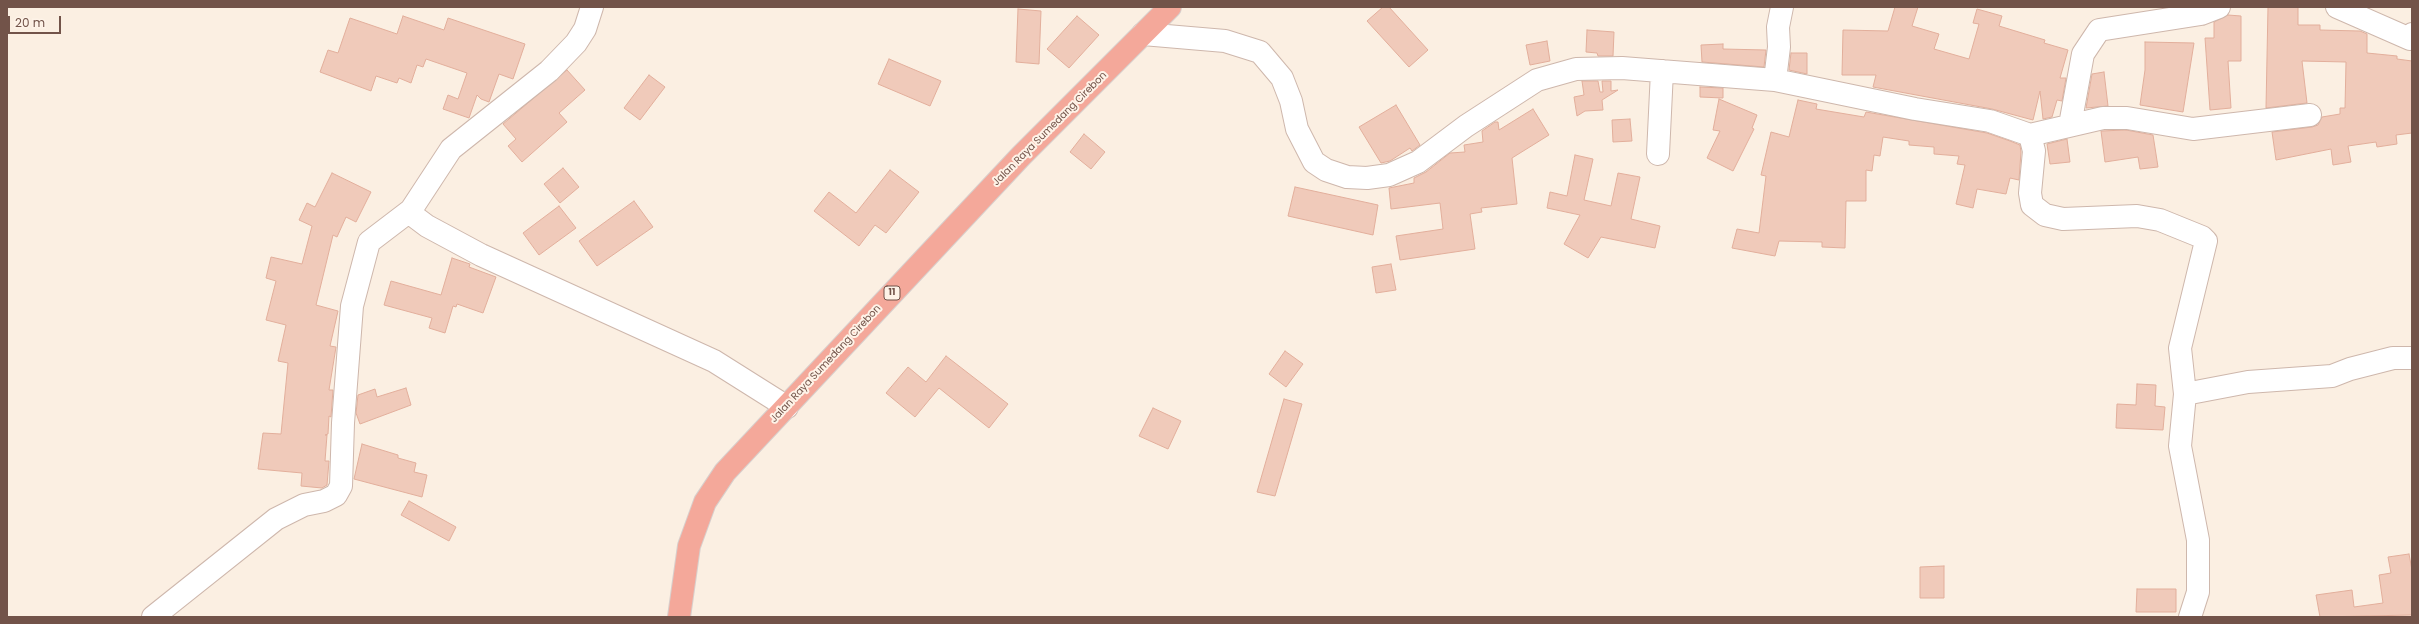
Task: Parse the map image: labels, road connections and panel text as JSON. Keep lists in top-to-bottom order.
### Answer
{
  "streets": {
    "highway": ["Jalan Raya Sumedang Cirebon", "11"]
  },
  "scale_bar": "20 m"
}
